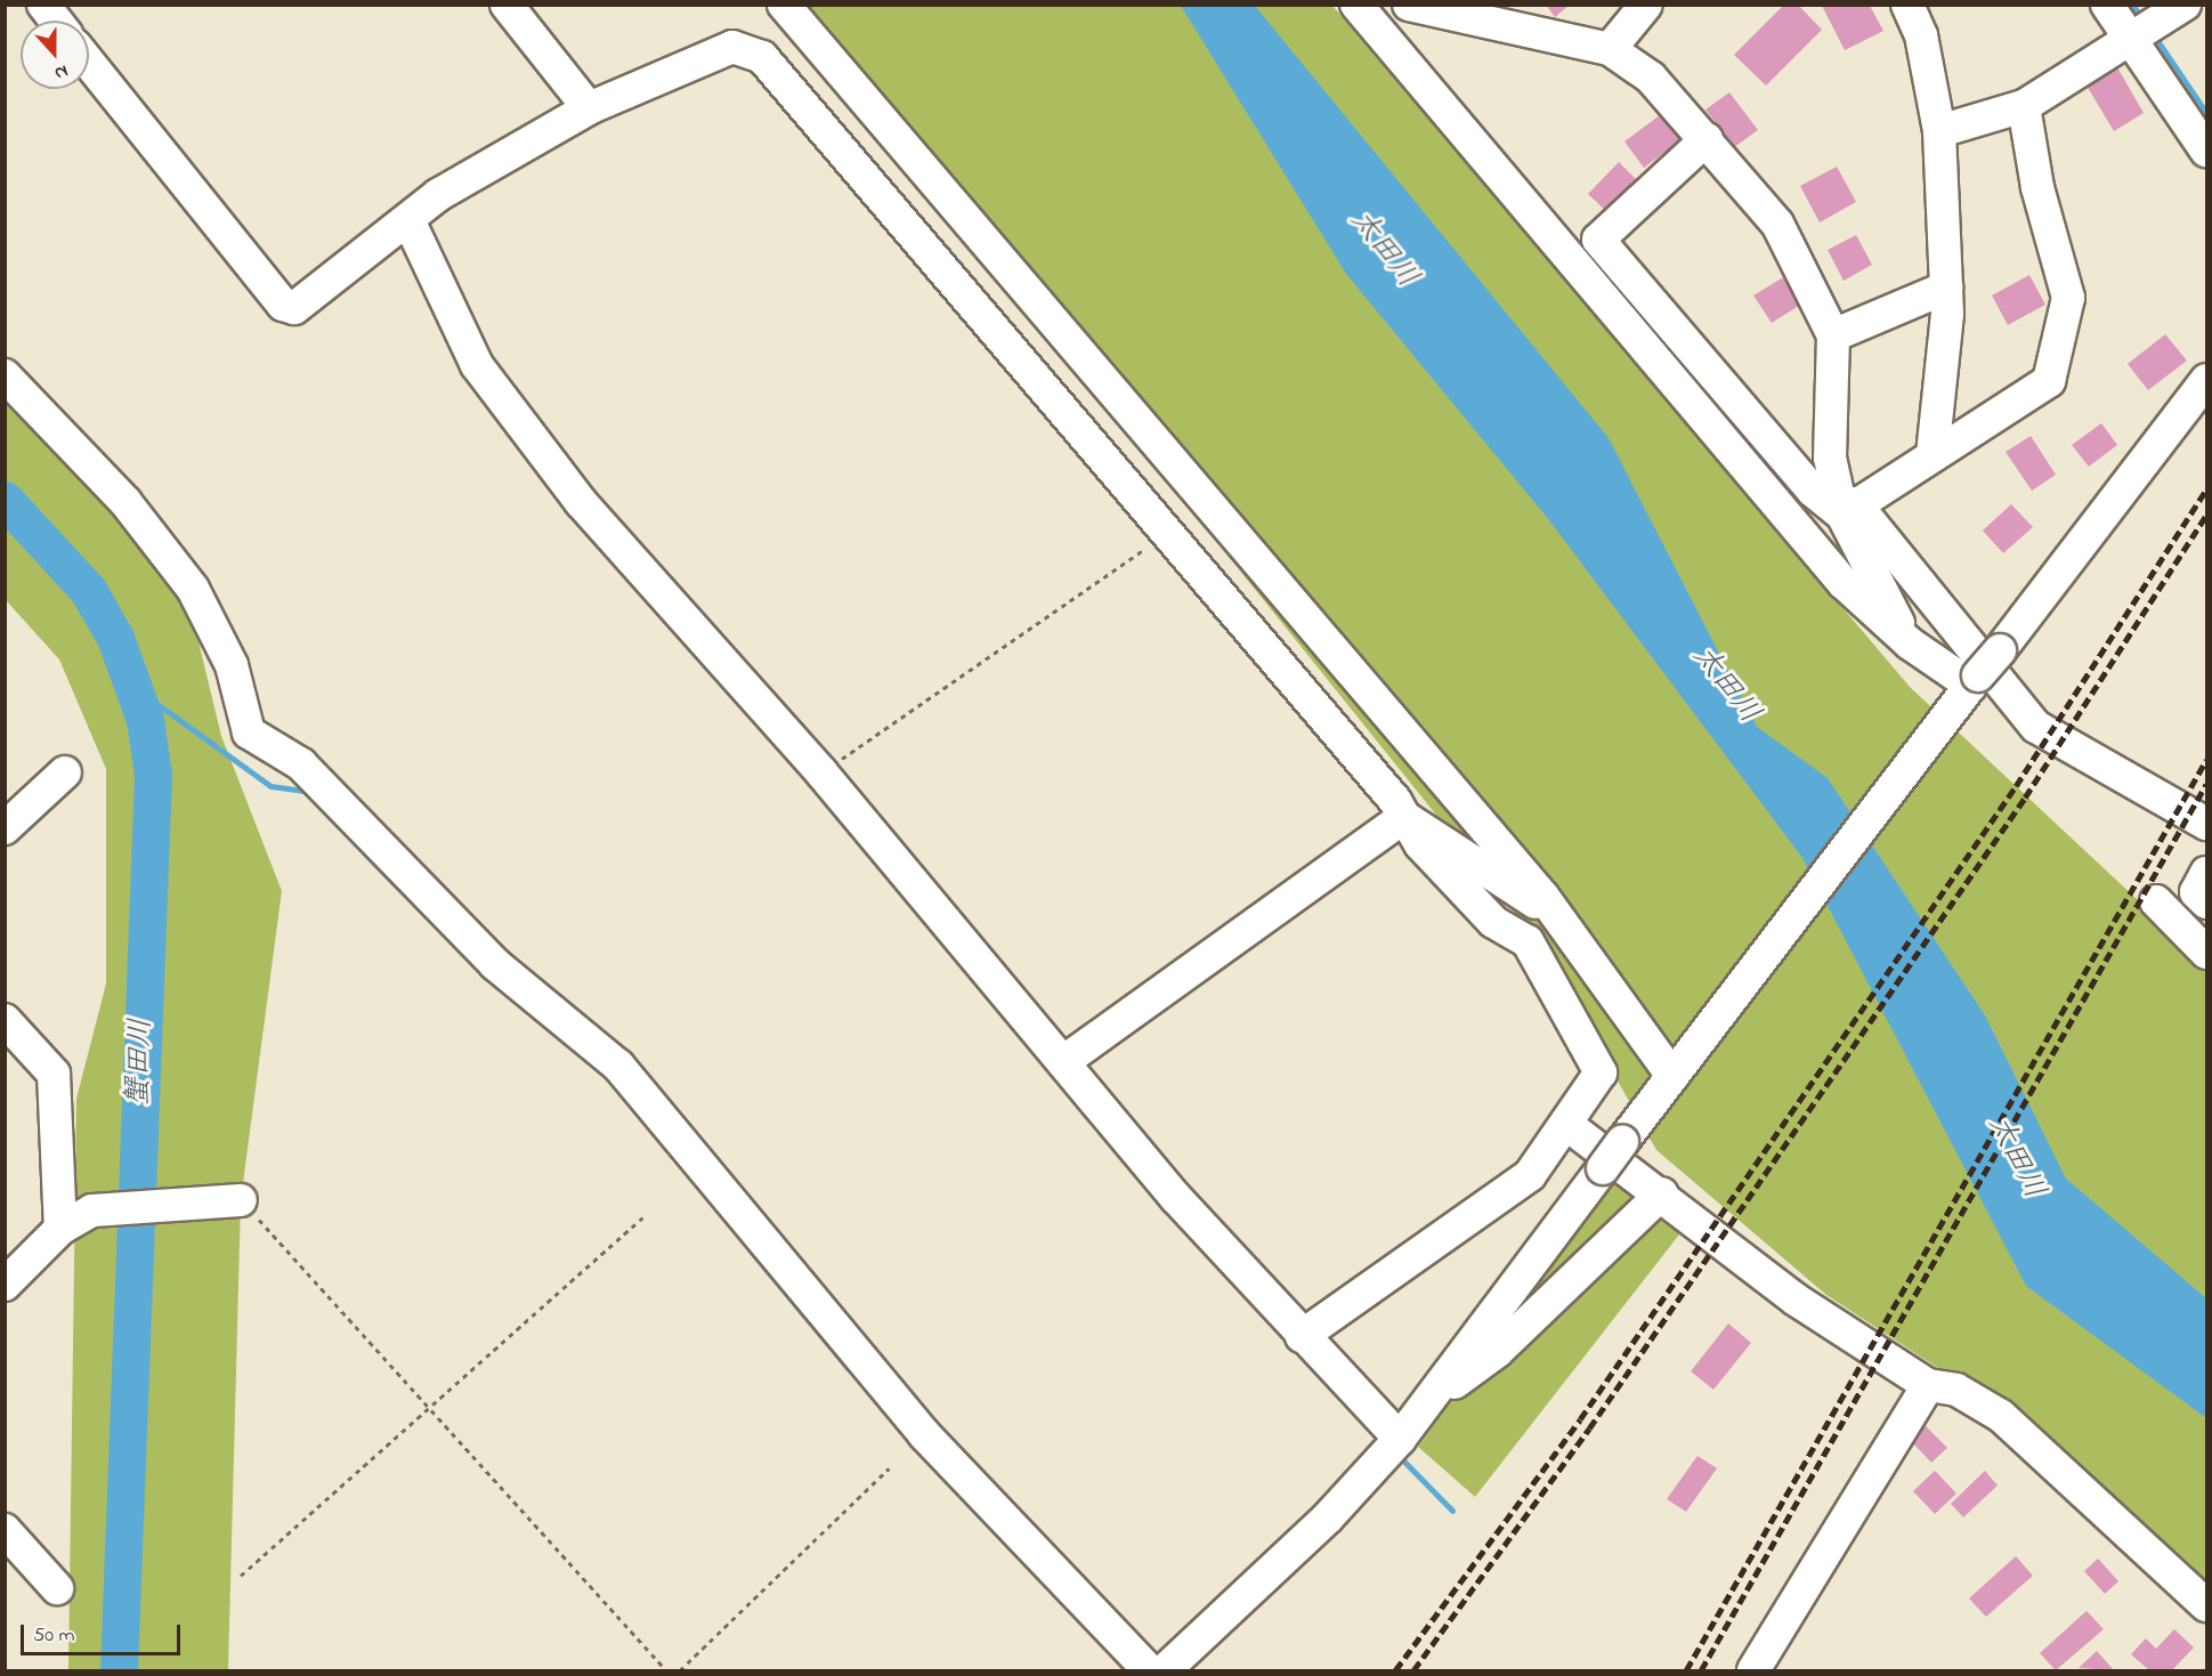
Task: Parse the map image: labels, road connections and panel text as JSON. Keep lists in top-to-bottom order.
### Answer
{
  "water": ["太田川", "蟹田川"],
  "scale_bar": "50 m",
  "north": "bottom"
}
